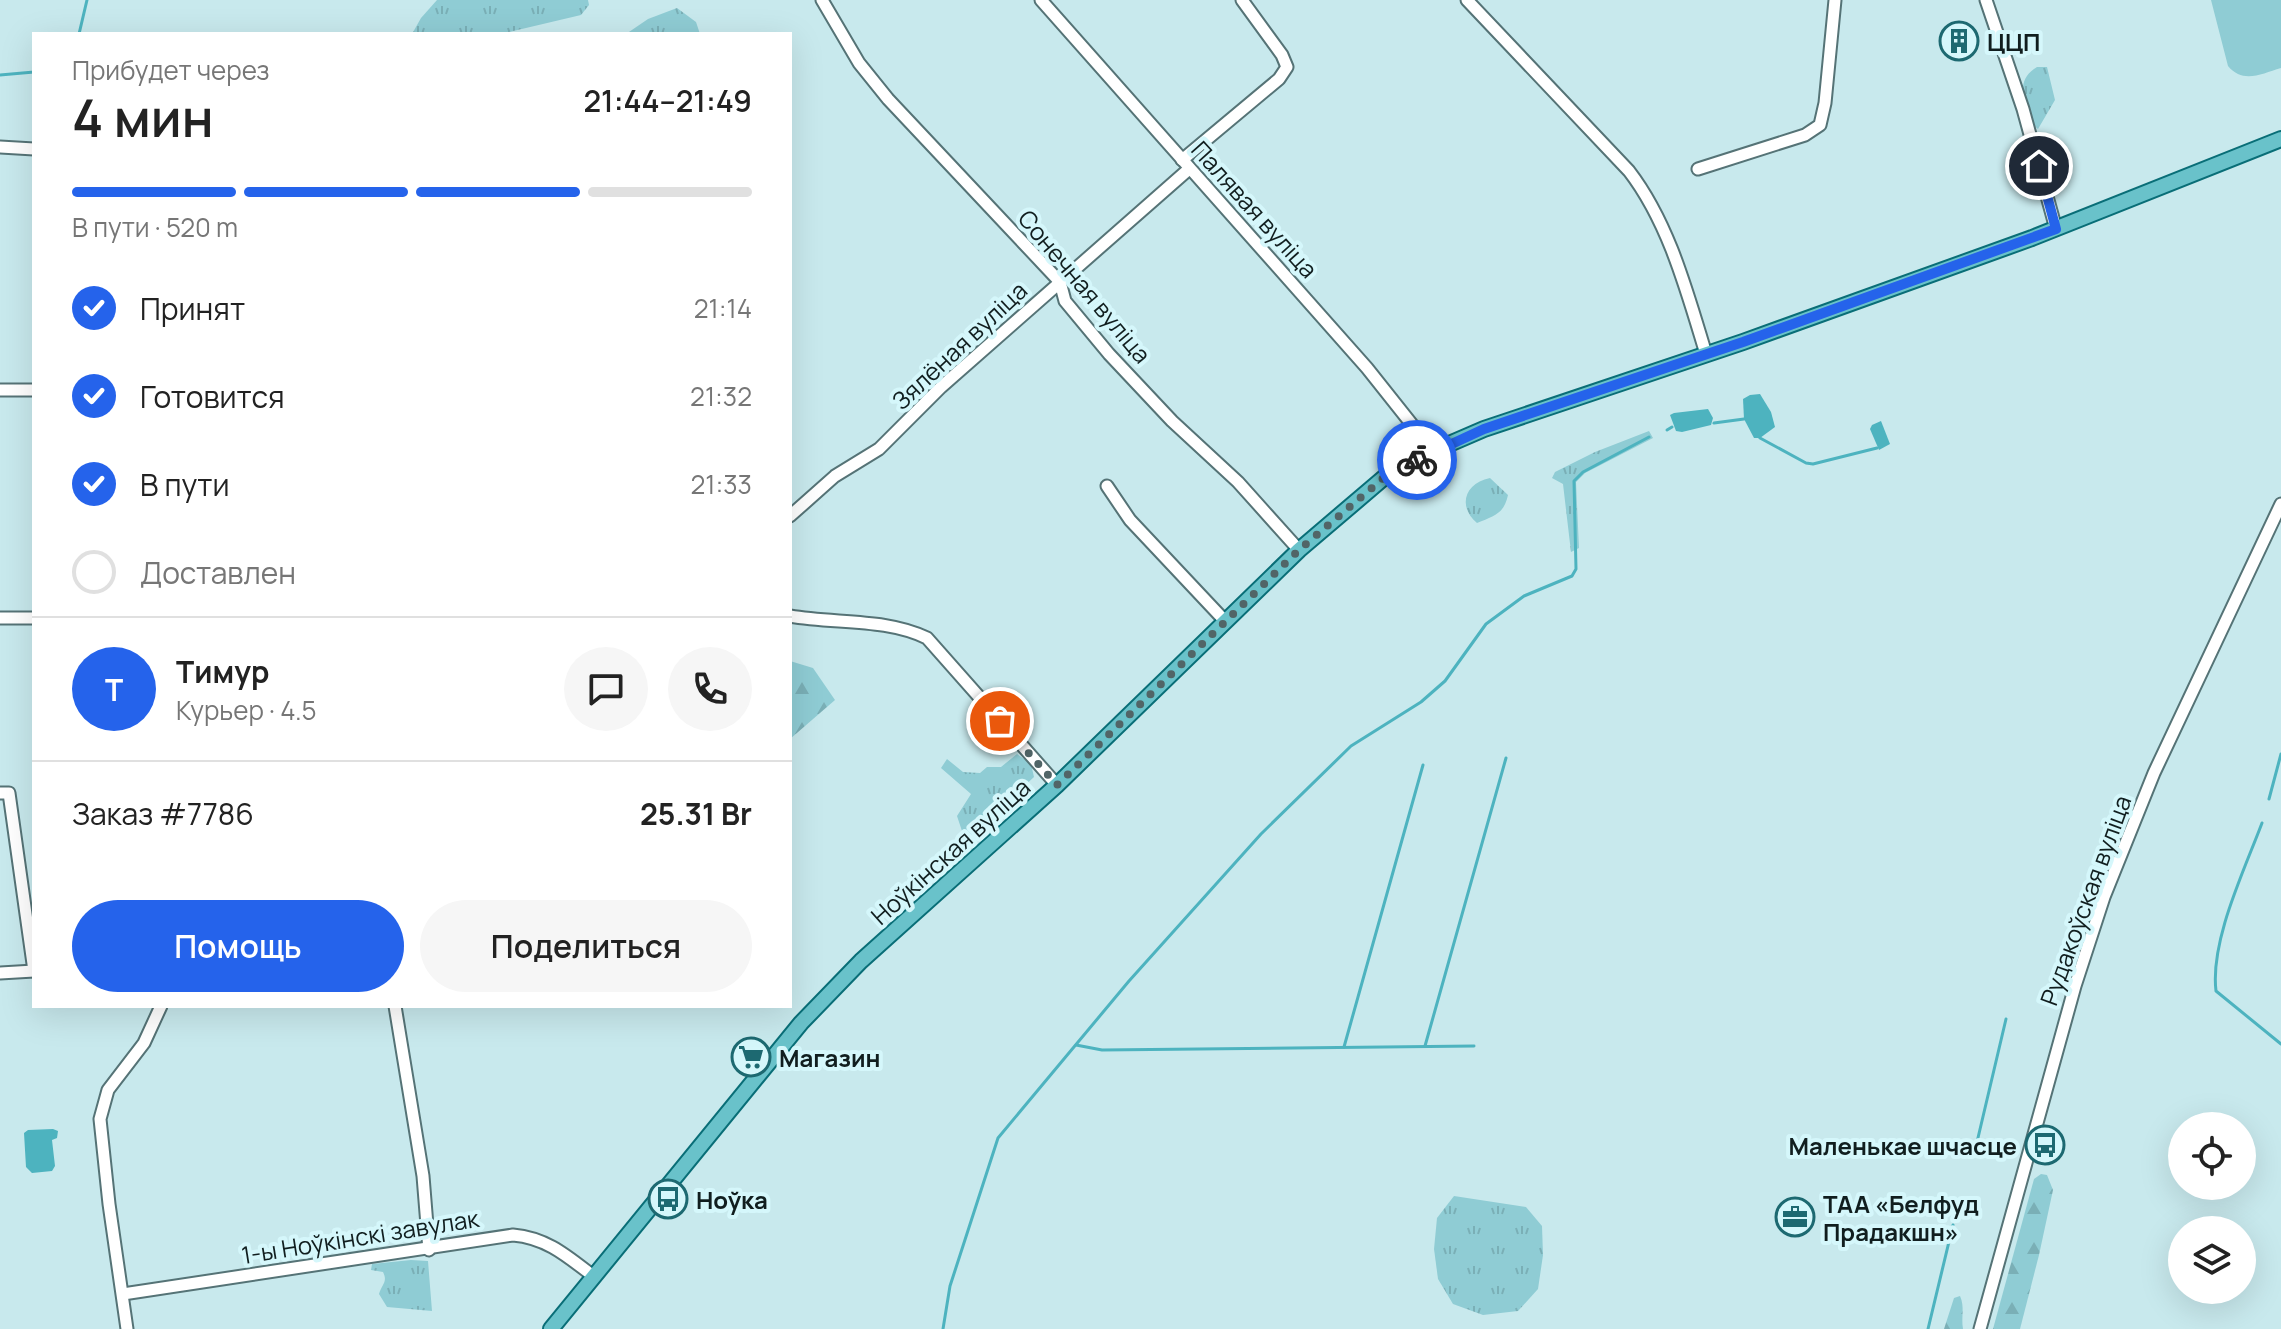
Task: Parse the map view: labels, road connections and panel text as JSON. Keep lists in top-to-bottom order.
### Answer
{
  "streets": {
    "main road": ["Ноўкінская вуліца"],
    "street": [
      "Палявая вуліца",
      "Сонечная вуліца",
      "Зялёная вуліца",
      "Рудакоўская вуліца",
      "1-ы Ноўкінскі завулак"
    ]
  },
  "crossings": [
    ["Палявая вуліца", "Зялёная вуліца"],
    ["Палявая вуліца", "Ноўкінская вуліца"],
    ["Сонечная вуліца", "Зялёная вуліца"],
    ["Сонечная вуліца", "Ноўкінская вуліца"],
    ["Ноўкінская вуліца", "1-ы Ноўкінскі завулак"]
  ],
  "places": {
    "building": ["ЦЦП"],
    "supermarket": ["Магазин"],
    "bus stop": ["Маленькае шчасце", "Ноўка"],
    "office": ["ТАА «Белфуд Прадакшн»"]
  },
  "page": {
    "heading": ["4 мин", "Прибудет через", "21:44–21:49"],
    "panel": [
      "Тимур",
      "Курьер · 4.5",
      "Заказ #7786",
      "25.31 Br"
    ],
    "bar": "В пути · 520 m",
    "list": [
      ["Принят", "21:14"],
      ["Готовится", "21:32"],
      ["В пути", "21:33"],
      "Доставлен"
    ],
    "round": "Т",
    "buttons": ["Помощь", "Поделиться"]
  }
}
